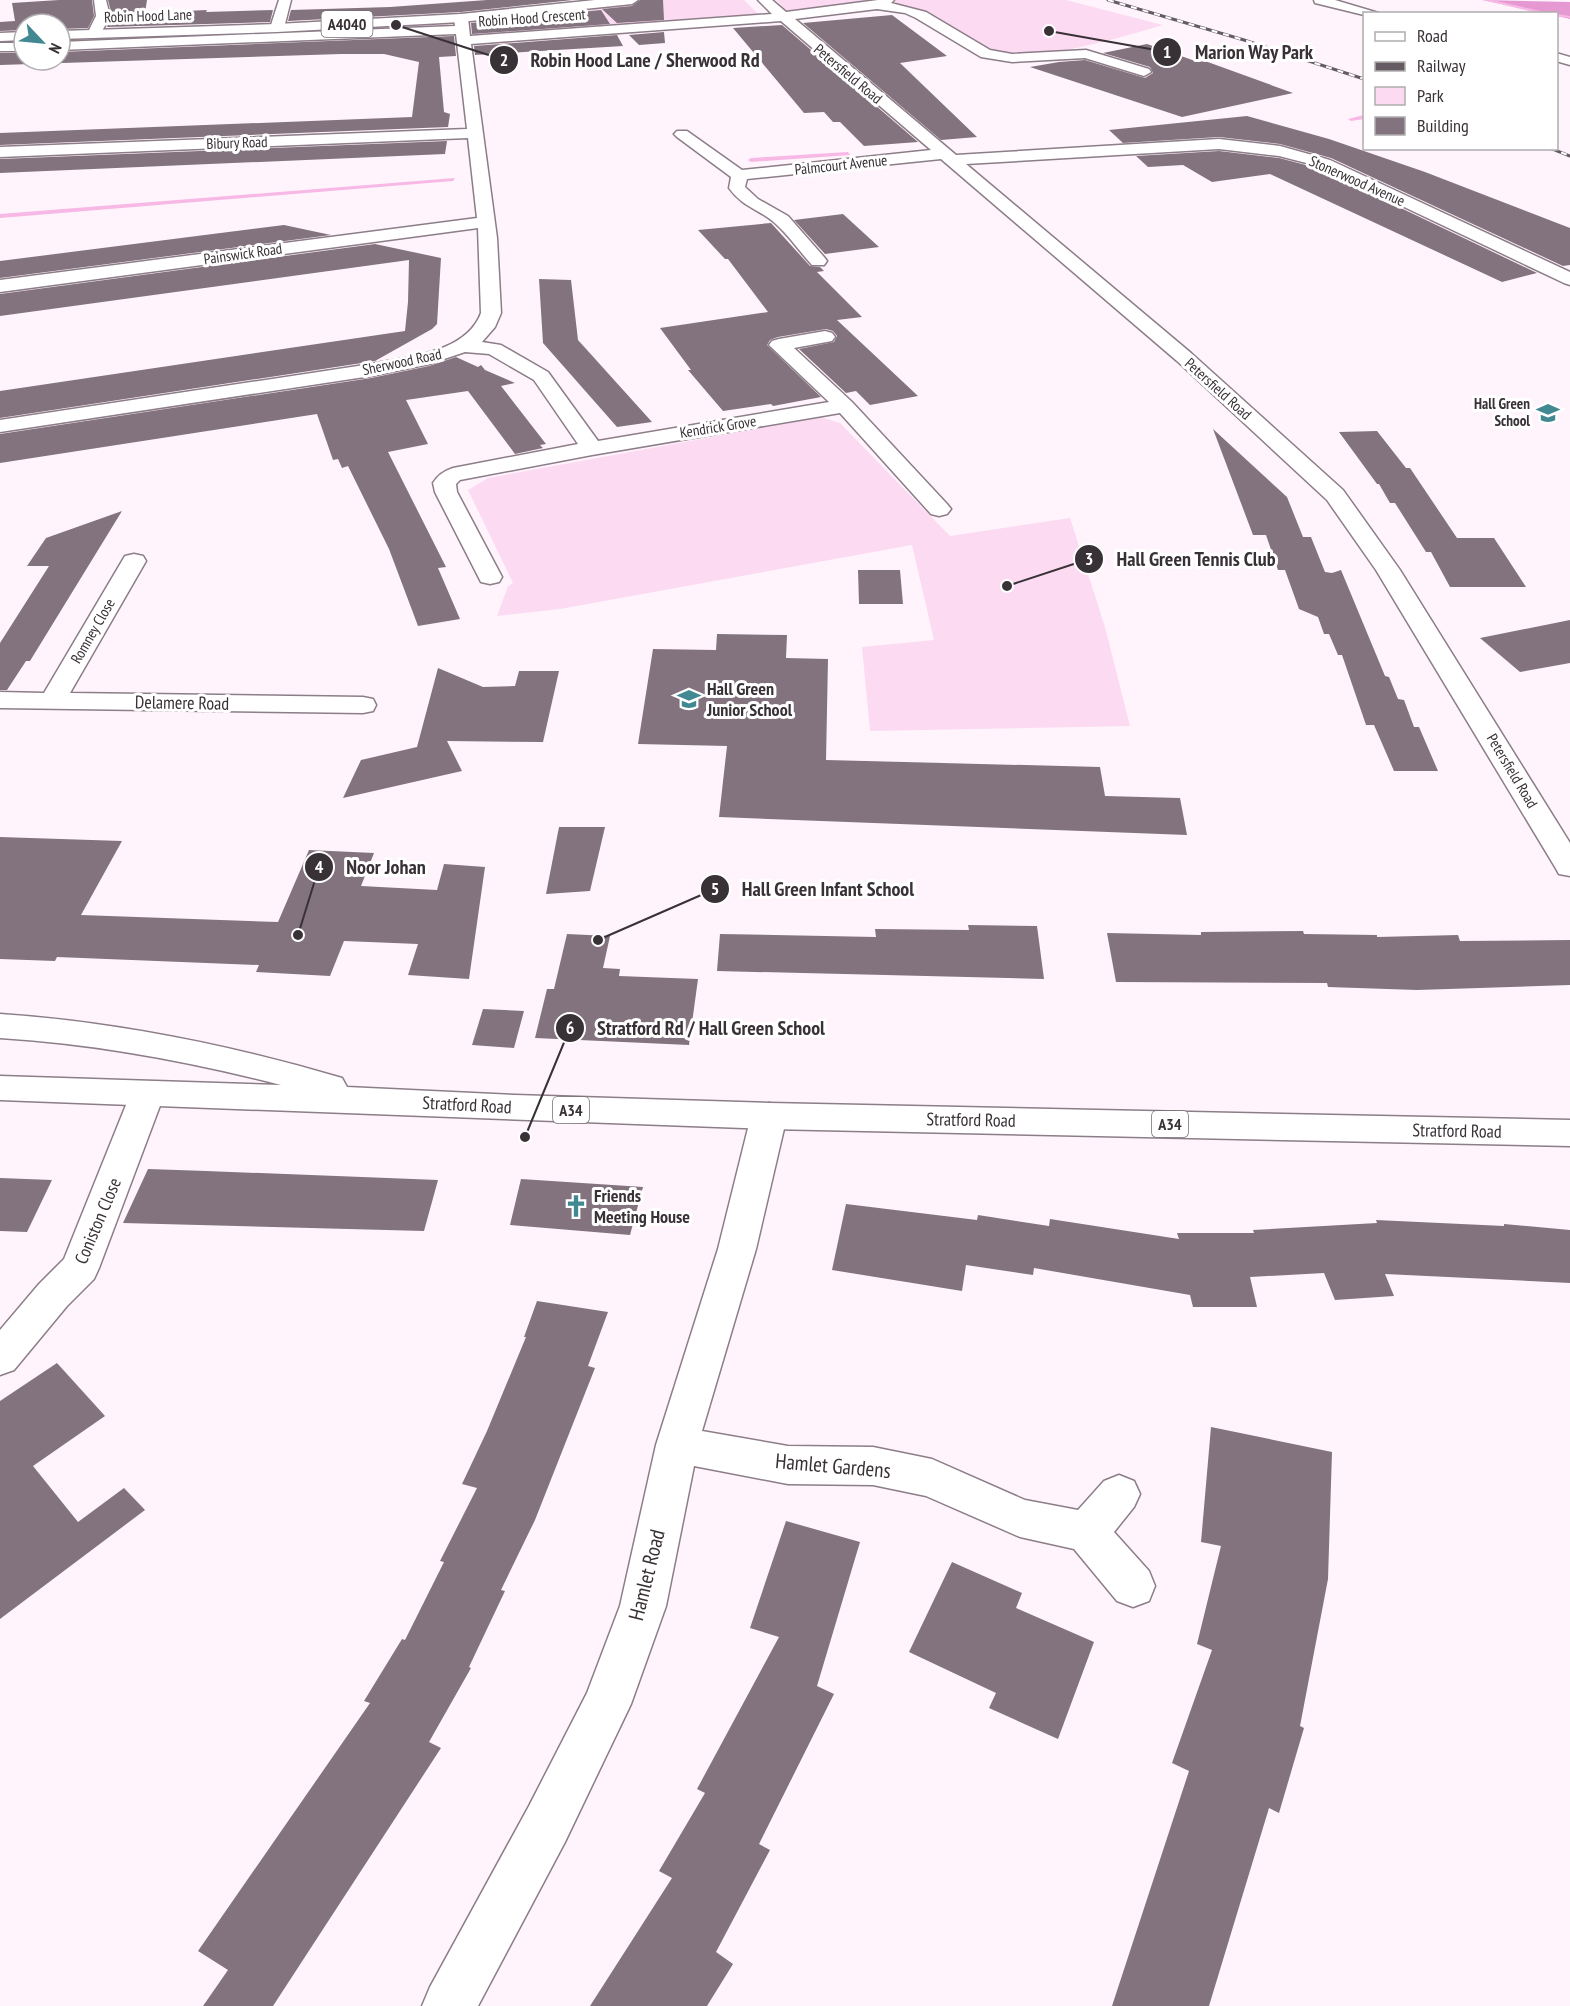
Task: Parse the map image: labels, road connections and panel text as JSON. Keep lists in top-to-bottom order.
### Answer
{
  "streets": {
    "main road": [
      "Robin Hood Lane",
      "Robin Hood Crescent",
      "A4040",
      "Petersfield Road",
      "Bibury Road",
      "Palmcourt Avenue",
      "Stonerwood Avenue",
      "Painswick Road",
      "Sherwood Road",
      "Kendrick Grove",
      "Romney Close",
      "Delamere Road",
      "Stratford Road",
      "A34",
      "Coniston Close",
      "Hamlet Gardens",
      "Hamlet Road"
    ]
  },
  "crossings": [
    ["Robin Hood Lane", "Robin Hood Crescent"],
    ["Robin Hood Lane", "Sherwood Road"],
    ["Robin Hood Crescent", "Petersfield Road"],
    ["Robin Hood Crescent", "Sherwood Road"],
    ["Petersfield Road", "Palmcourt Avenue"],
    ["Petersfield Road", "Stonerwood Avenue"],
    ["Bibury Road", "Sherwood Road"],
    ["Palmcourt Avenue", "Stonerwood Avenue"],
    ["Painswick Road", "Sherwood Road"],
    ["Romney Close", "Delamere Road"],
    ["Stratford Road", "Coniston Close"],
    ["Stratford Road", "Hamlet Road"],
    ["Hamlet Gardens", "Hamlet Road"]
  ],
  "places": {
    "other": [
      "Robin Hood Lane / Sherwood Rd",
      "Marion Way Park",
      "Hall Green Tennis Club",
      "Noor Johan",
      "Hall Green Infant School",
      "Stratford Rd / Hall Green School"
    ],
    "school or university": ["Hall Green School", "Hall Green Junior School"],
    "church": ["Friends Meeting House"]
  },
  "legend": [
    "Road",
    "Railway",
    "Park",
    "Building"
  ],
  "north": "bottom right"
}
